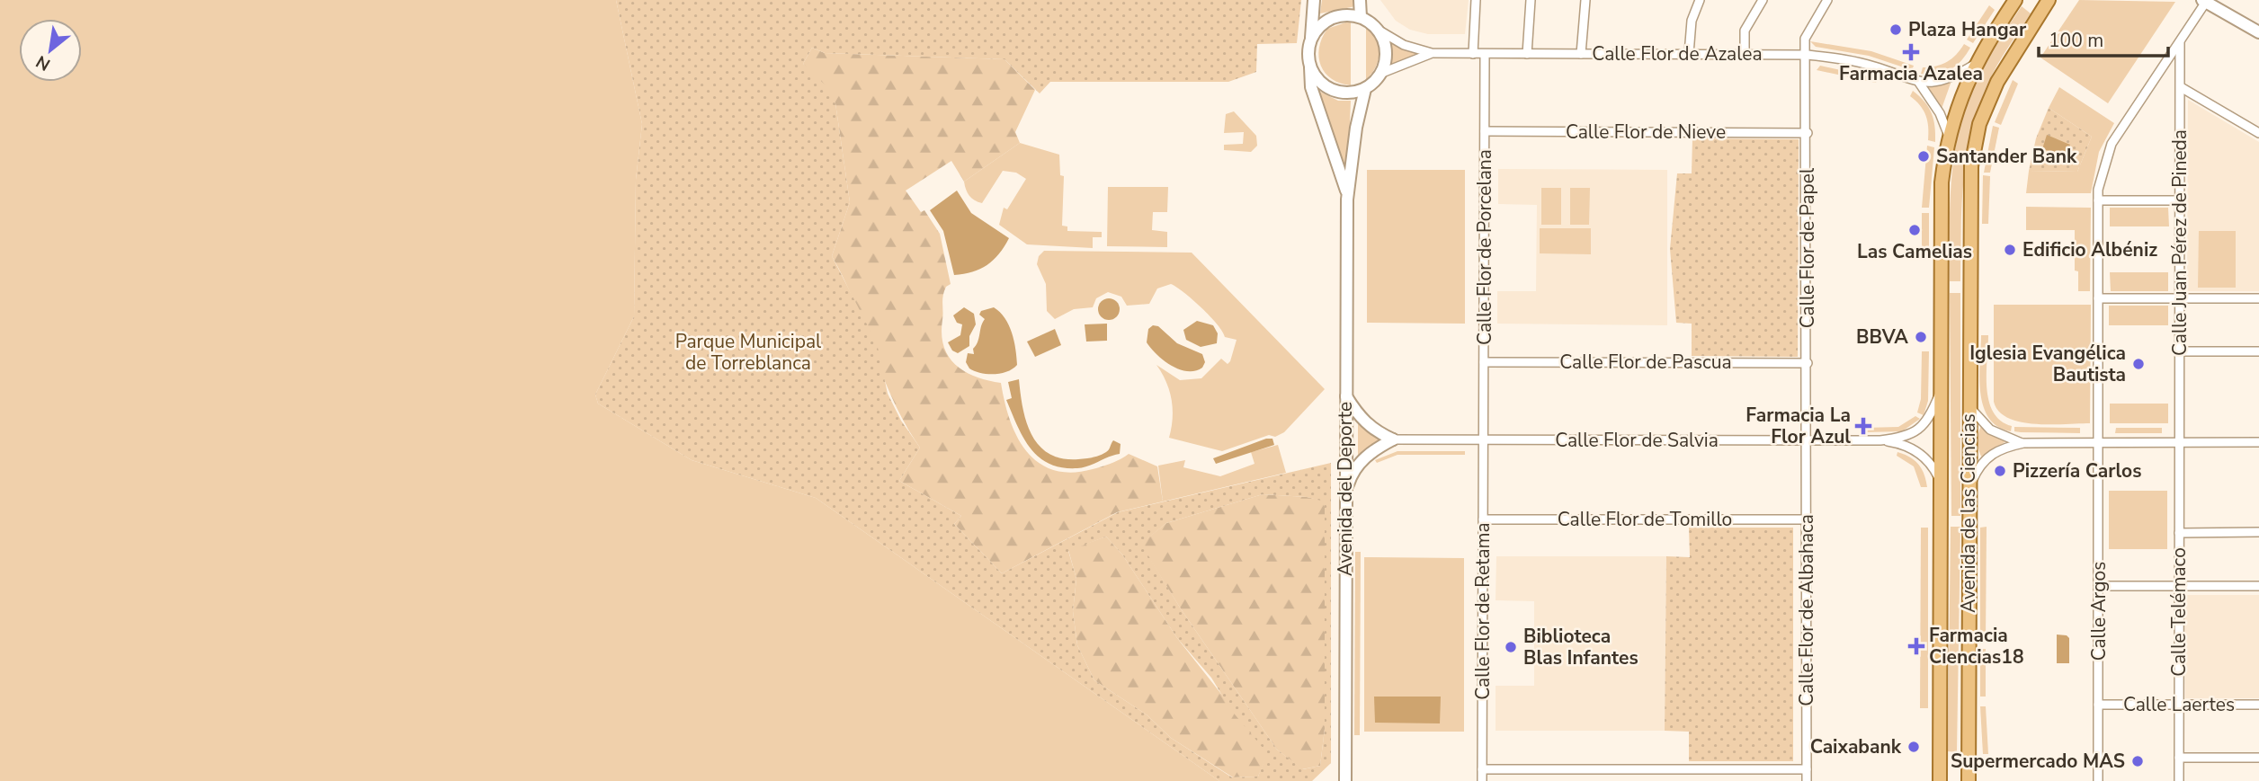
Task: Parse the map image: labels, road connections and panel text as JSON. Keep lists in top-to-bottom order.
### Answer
{
  "streets": {
    "main road": ["Avenida de las Ciencias"],
    "street": [
      "Calle Flor de Azalea",
      "Calle Flor de Nieve",
      "Calle Juan Pérez de Pineda",
      "Calle Flor de Porcelana",
      "Calle Flor de Papel",
      "Calle Flor de Pascua",
      "Calle Flor de Salvia",
      "Avenida del Deporte",
      "Calle Flor de Tomillo",
      "Calle Flor de Albahaca",
      "Calle Flor de Retama",
      "Calle Argos",
      "Calle Telémaco",
      "Calle Laertes"
    ]
  },
  "crossings": [
    ["Calle Flor de Azalea", "Calle Flor de Porcelana"],
    ["Calle Flor de Azalea", "Calle Flor de Papel"],
    ["Calle Flor de Nieve", "Calle Flor de Porcelana"],
    ["Calle Flor de Nieve", "Calle Flor de Papel"],
    ["Calle Juan Pérez de Pineda", "Calle Argos"],
    ["Calle Juan Pérez de Pineda", "Calle Telémaco"],
    ["Calle Flor de Porcelana", "Calle Flor de Pascua"],
    ["Calle Flor de Porcelana", "Calle Flor de Salvia"],
    ["Calle Flor de Porcelana", "Calle Flor de Retama"],
    ["Calle Flor de Papel", "Calle Flor de Pascua"],
    ["Calle Flor de Papel", "Calle Flor de Salvia"],
    ["Calle Flor de Papel", "Calle Flor de Albahaca"],
    ["Calle Flor de Salvia", "Avenida de las Ciencias"],
    ["Calle Flor de Salvia", "Calle Flor de Albahaca"],
    ["Calle Flor de Salvia", "Calle Flor de Retama"],
    ["Calle Flor de Tomillo", "Calle Flor de Albahaca"],
    ["Calle Flor de Tomillo", "Calle Flor de Retama"],
    ["Calle Argos", "Calle Laertes"],
    ["Calle Telémaco", "Calle Laertes"]
  ],
  "parks": ["Parque Municipal de Torreblanca"],
  "places": {
    "other": [
      "Plaza Hangar",
      "Santander Bank",
      "Las Camelias",
      "Edificio Albéniz",
      "BBVA",
      "Iglesia Evangélica Bautista",
      "Pizzería Carlos",
      "Biblioteca Blas Infantes",
      "Caixabank",
      "Supermercado MAS"
    ],
    "health": ["Farmacia Azalea", "Farmacia La Flor Azul", "Farmacia Ciencias18"]
  },
  "scale_bar": "100 m",
  "north": "bottom left"
}
